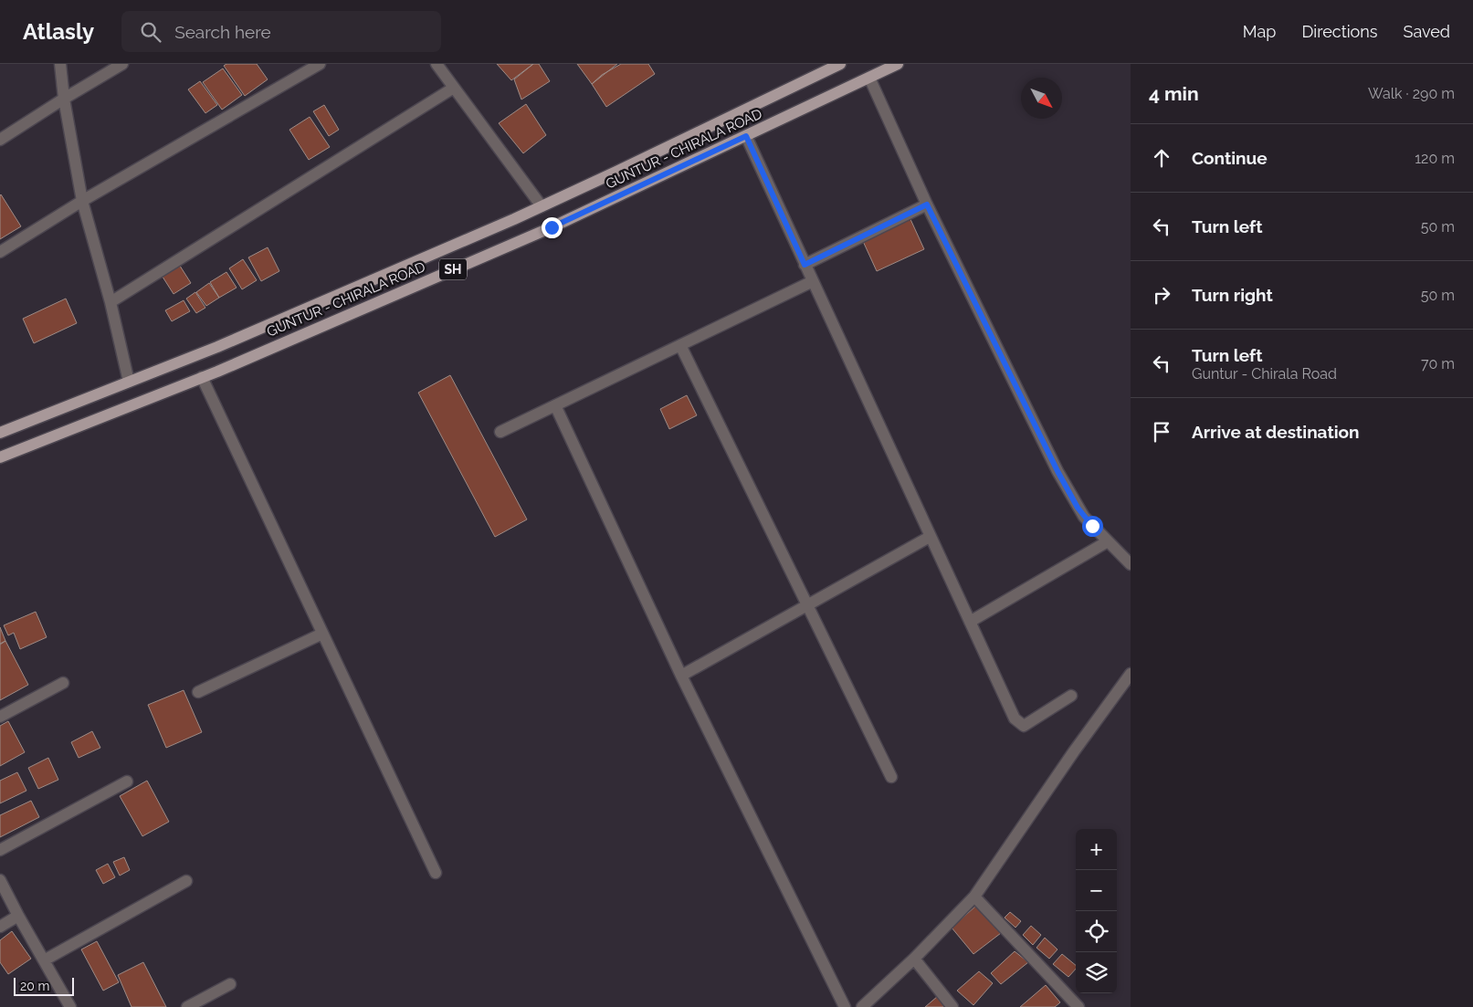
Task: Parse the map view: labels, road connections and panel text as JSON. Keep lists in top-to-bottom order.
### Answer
{
  "streets": {
    "main road": ["GUNTUR - CHIRALA ROAD", "SH"]
  },
  "scale_bar": "20 m",
  "north": "bottom right",
  "page": {
    "header": "Atlasly",
    "search": "Search here",
    "nav": ["Map", "Directions", "Saved"],
    "heading": ["4 min", "Walk · 290 m"],
    "list": [
      ["Continue", "120 m"],
      ["Turn left", "50 m"],
      ["Turn right", "50 m"],
      ["Turn left", "Guntur - Chirala Road", "70 m"],
      "Arrive at destination"
    ],
    "map_buttons": ["+", "−"],
    "scale": "20 m"
  }
}
